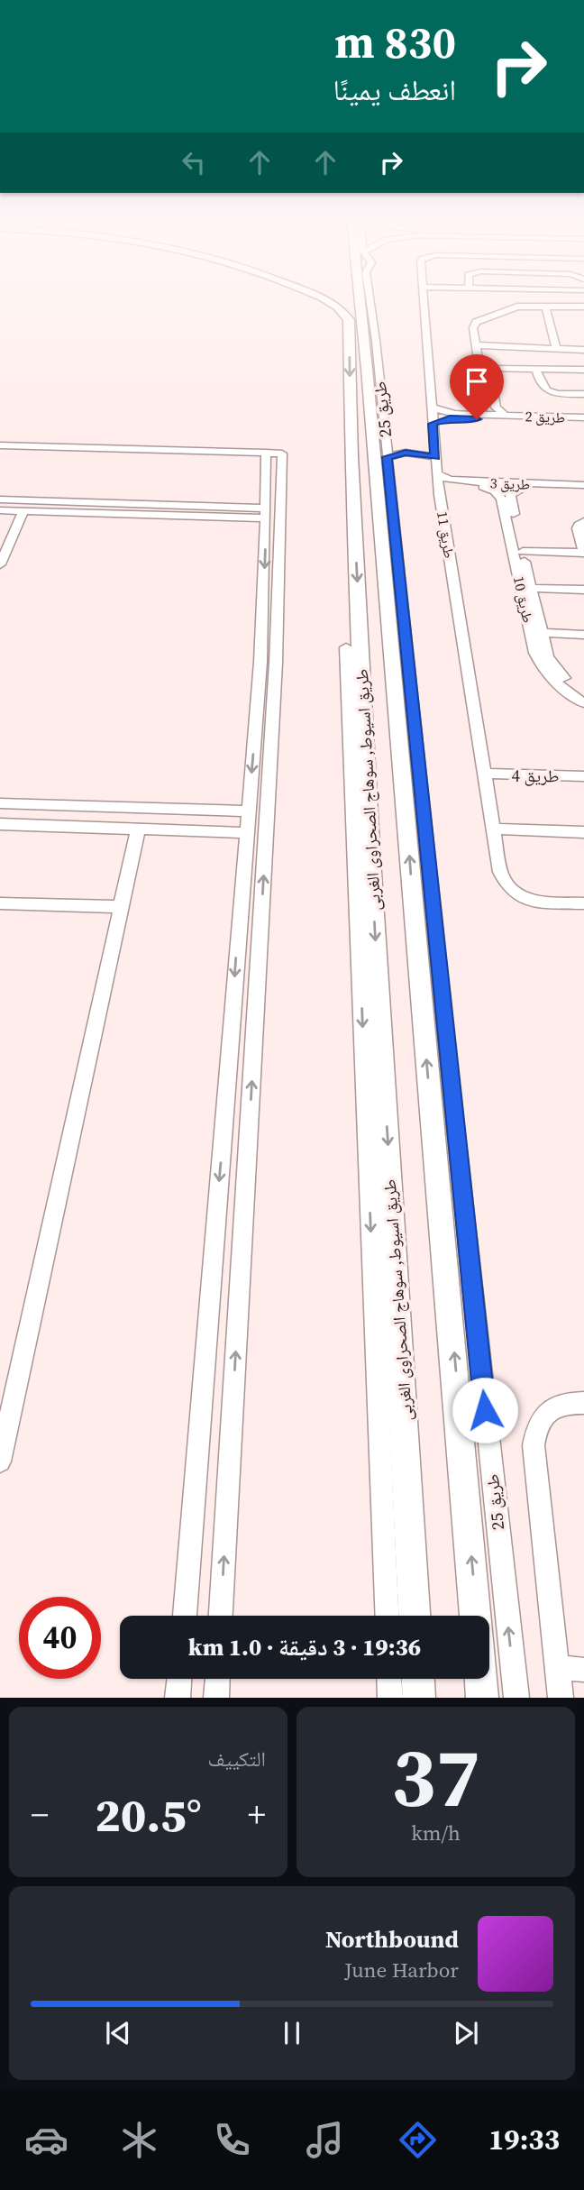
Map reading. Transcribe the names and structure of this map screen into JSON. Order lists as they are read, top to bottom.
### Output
{
  "streets": {
    "main road": ["طريق اسيوط, سوهاج الصحراوى الغربى"],
    "street": [
      "طريق 25",
      "طريق 2",
      "طريق 3",
      "طريق 11",
      "طريق 10",
      "طريق 4"
    ]
  },
  "crossings": [
    ["طريق 2", "طريق 11"],
    ["طريق 3", "طريق 11"],
    ["طريق 3", "طريق 10"],
    ["طريق 11", "طريق 4"]
  ],
  "page": {
    "turn": ["830 m", "انعطف يمينًا"],
    "limit": "40",
    "trip": "19:36 · 3 دقيقة · 1.0 km",
    "tile": [
      ["37", "km/h"],
      "التكييف"
    ],
    "heat": ["−", "20.5°", "+"],
    "song": ["Northbound", "June Harbor"],
    "tabs": "19:33"
  }
}
